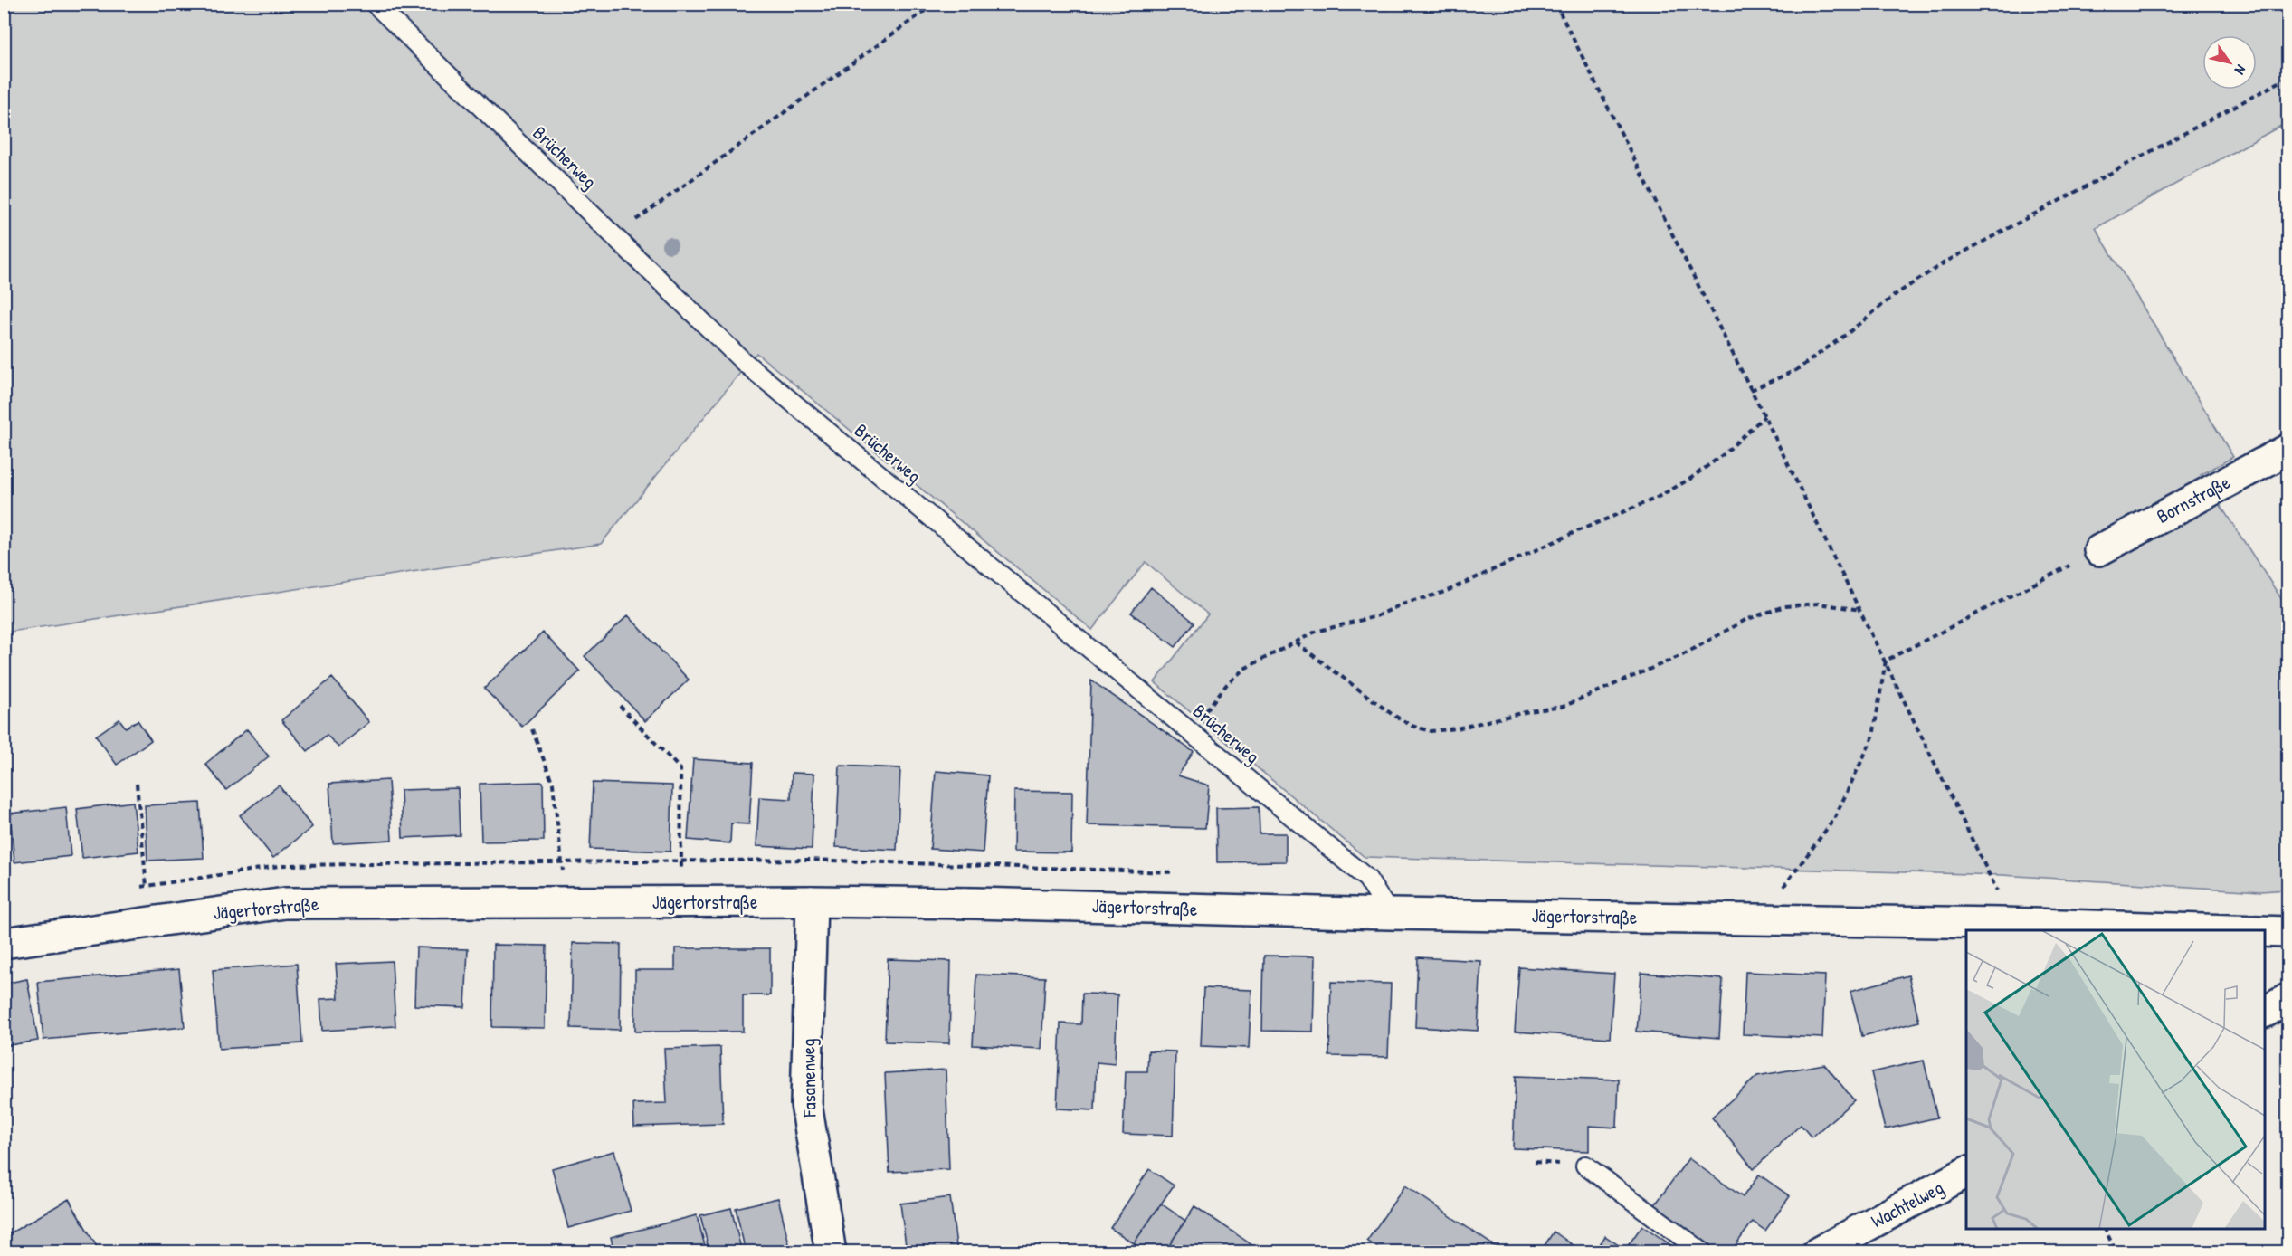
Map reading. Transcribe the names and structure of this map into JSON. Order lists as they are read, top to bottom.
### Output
{
  "streets": {
    "street": [
      "Bornstraße",
      "Jägertorstraße",
      "Fasanenweg",
      "Wachtelweg"
    ],
    "lane": ["Brücherweg"]
  },
  "crossings": [
    ["Brücherweg", "Jägertorstraße"],
    ["Jägertorstraße", "Fasanenweg"]
  ],
  "north": "bottom right"
}
